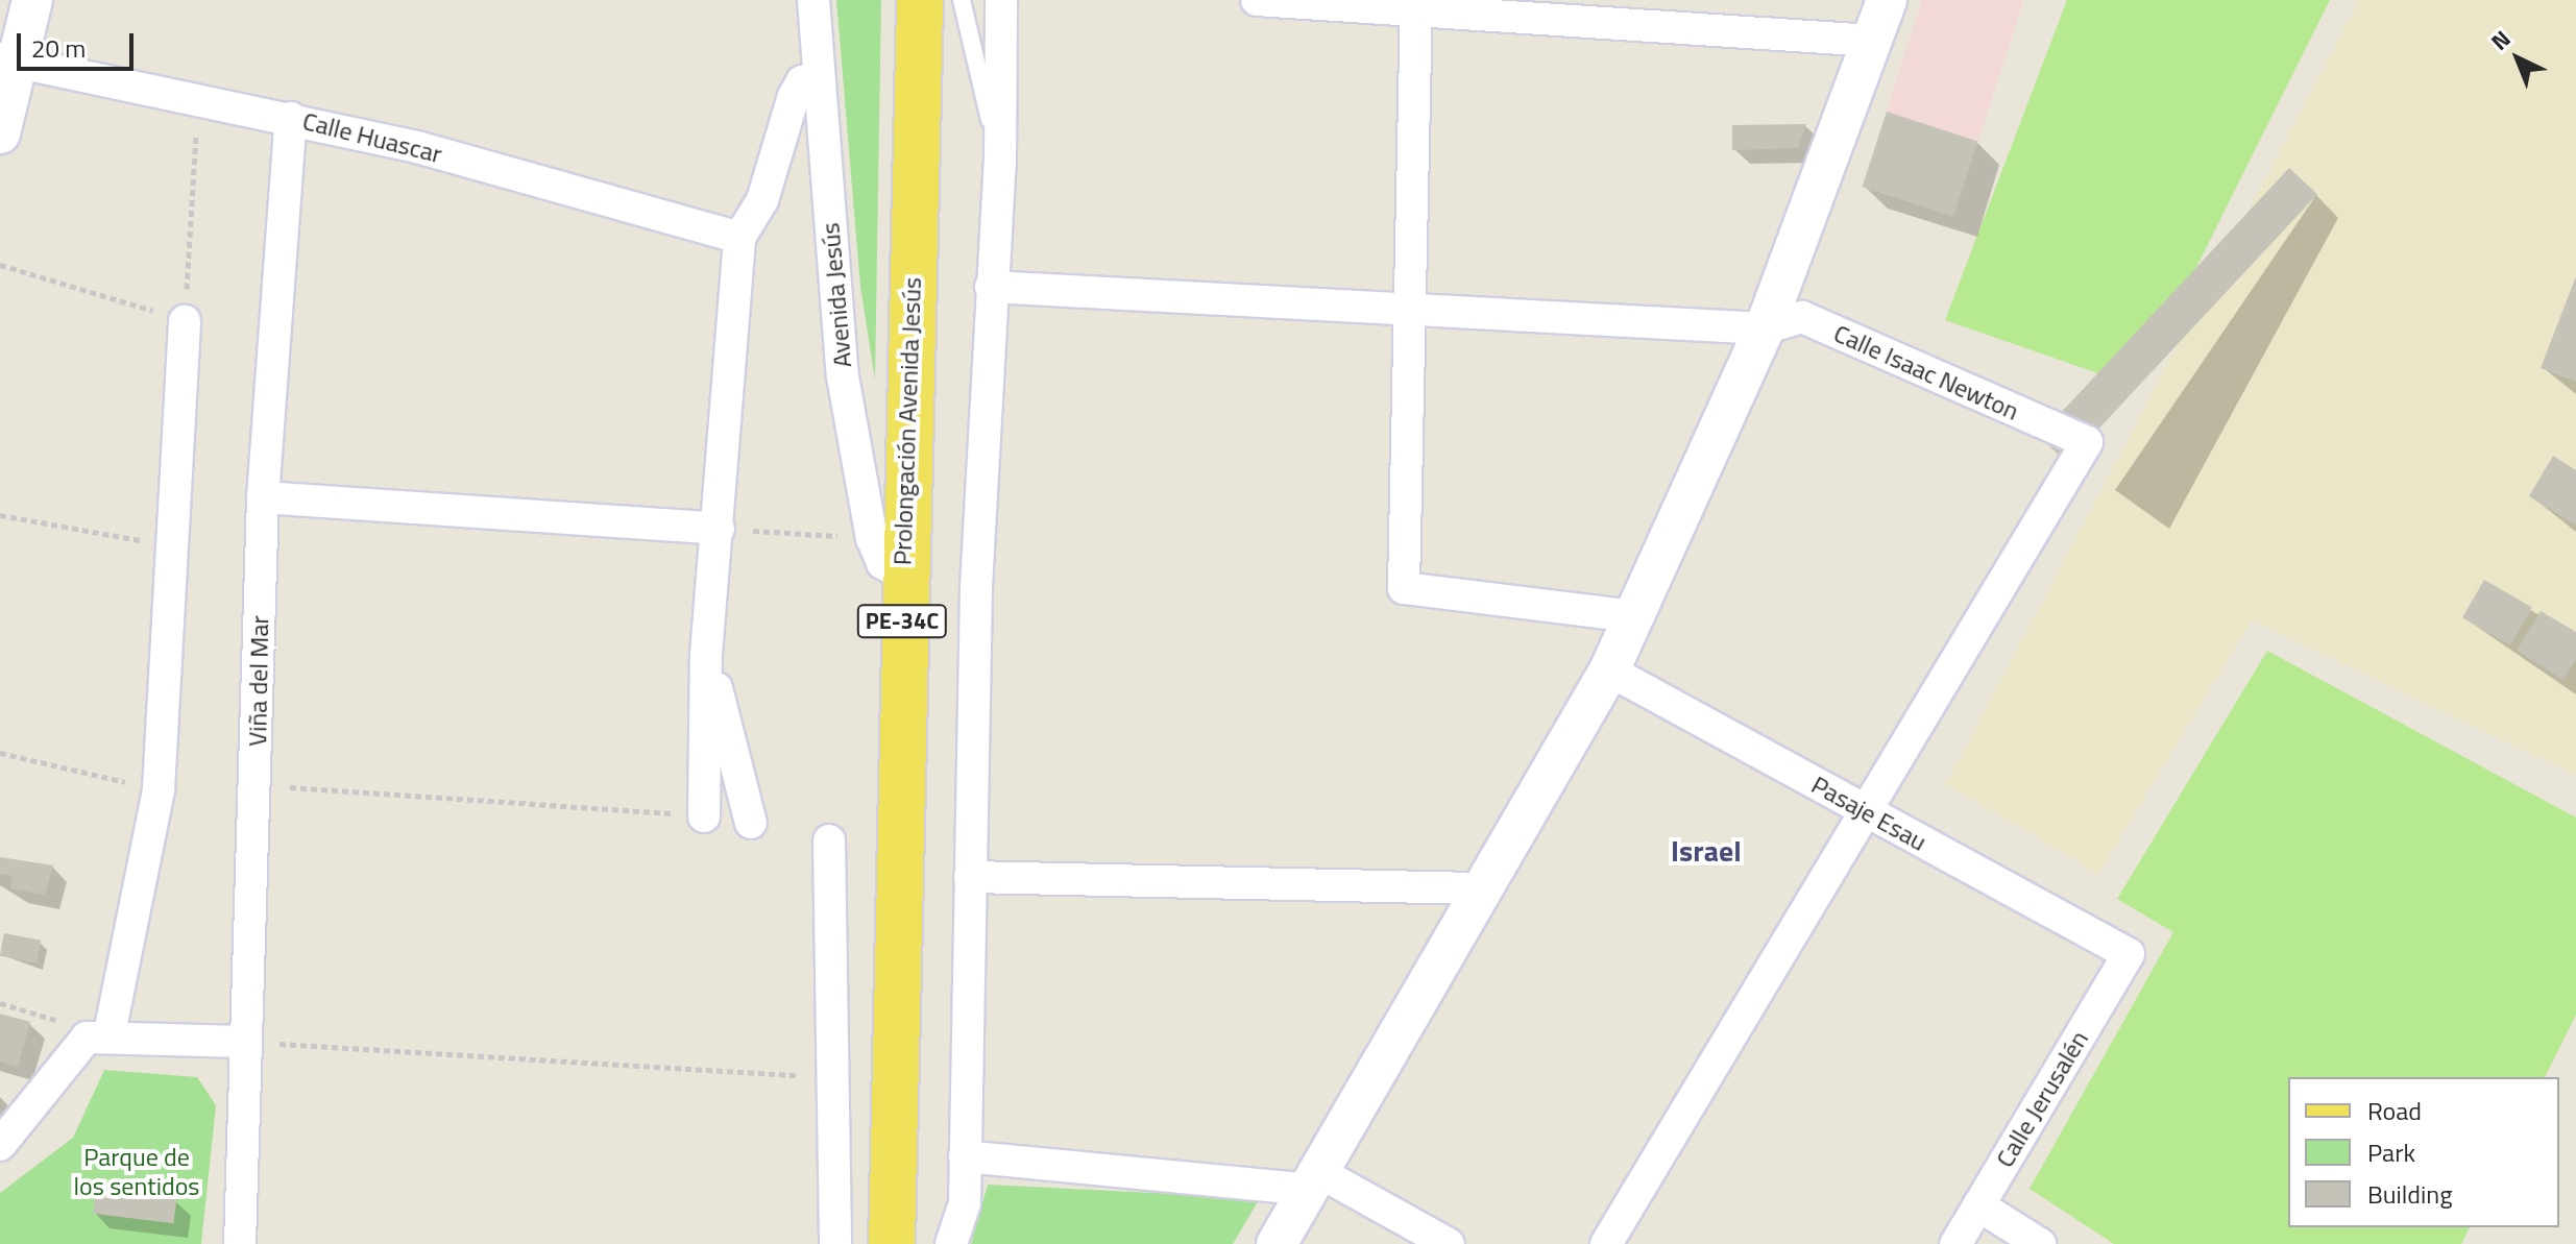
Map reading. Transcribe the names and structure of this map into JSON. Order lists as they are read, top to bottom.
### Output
{
  "streets": {
    "main road": ["Prolongación Avenida Jesús", "PE-34C"],
    "street": [
      "Calle Huascar",
      "Avenida Jesús",
      "Calle Isaac Newton",
      "Viña del Mar",
      "Pasaje Esau",
      "Calle Jerusalén"
    ]
  },
  "crossings": [
    ["Calle Huascar", "Viña del Mar"],
    ["Avenida Jesús", "Prolongación Avenida Jesús"],
    ["Calle Isaac Newton", "Pasaje Esau"],
    ["Pasaje Esau", "Calle Jerusalén"]
  ],
  "districts": ["Israel"],
  "parks": ["Parque de los sentidos"],
  "legend": ["Road", "Park", "Building"],
  "scale_bar": "20 m",
  "north": "top left"
}
